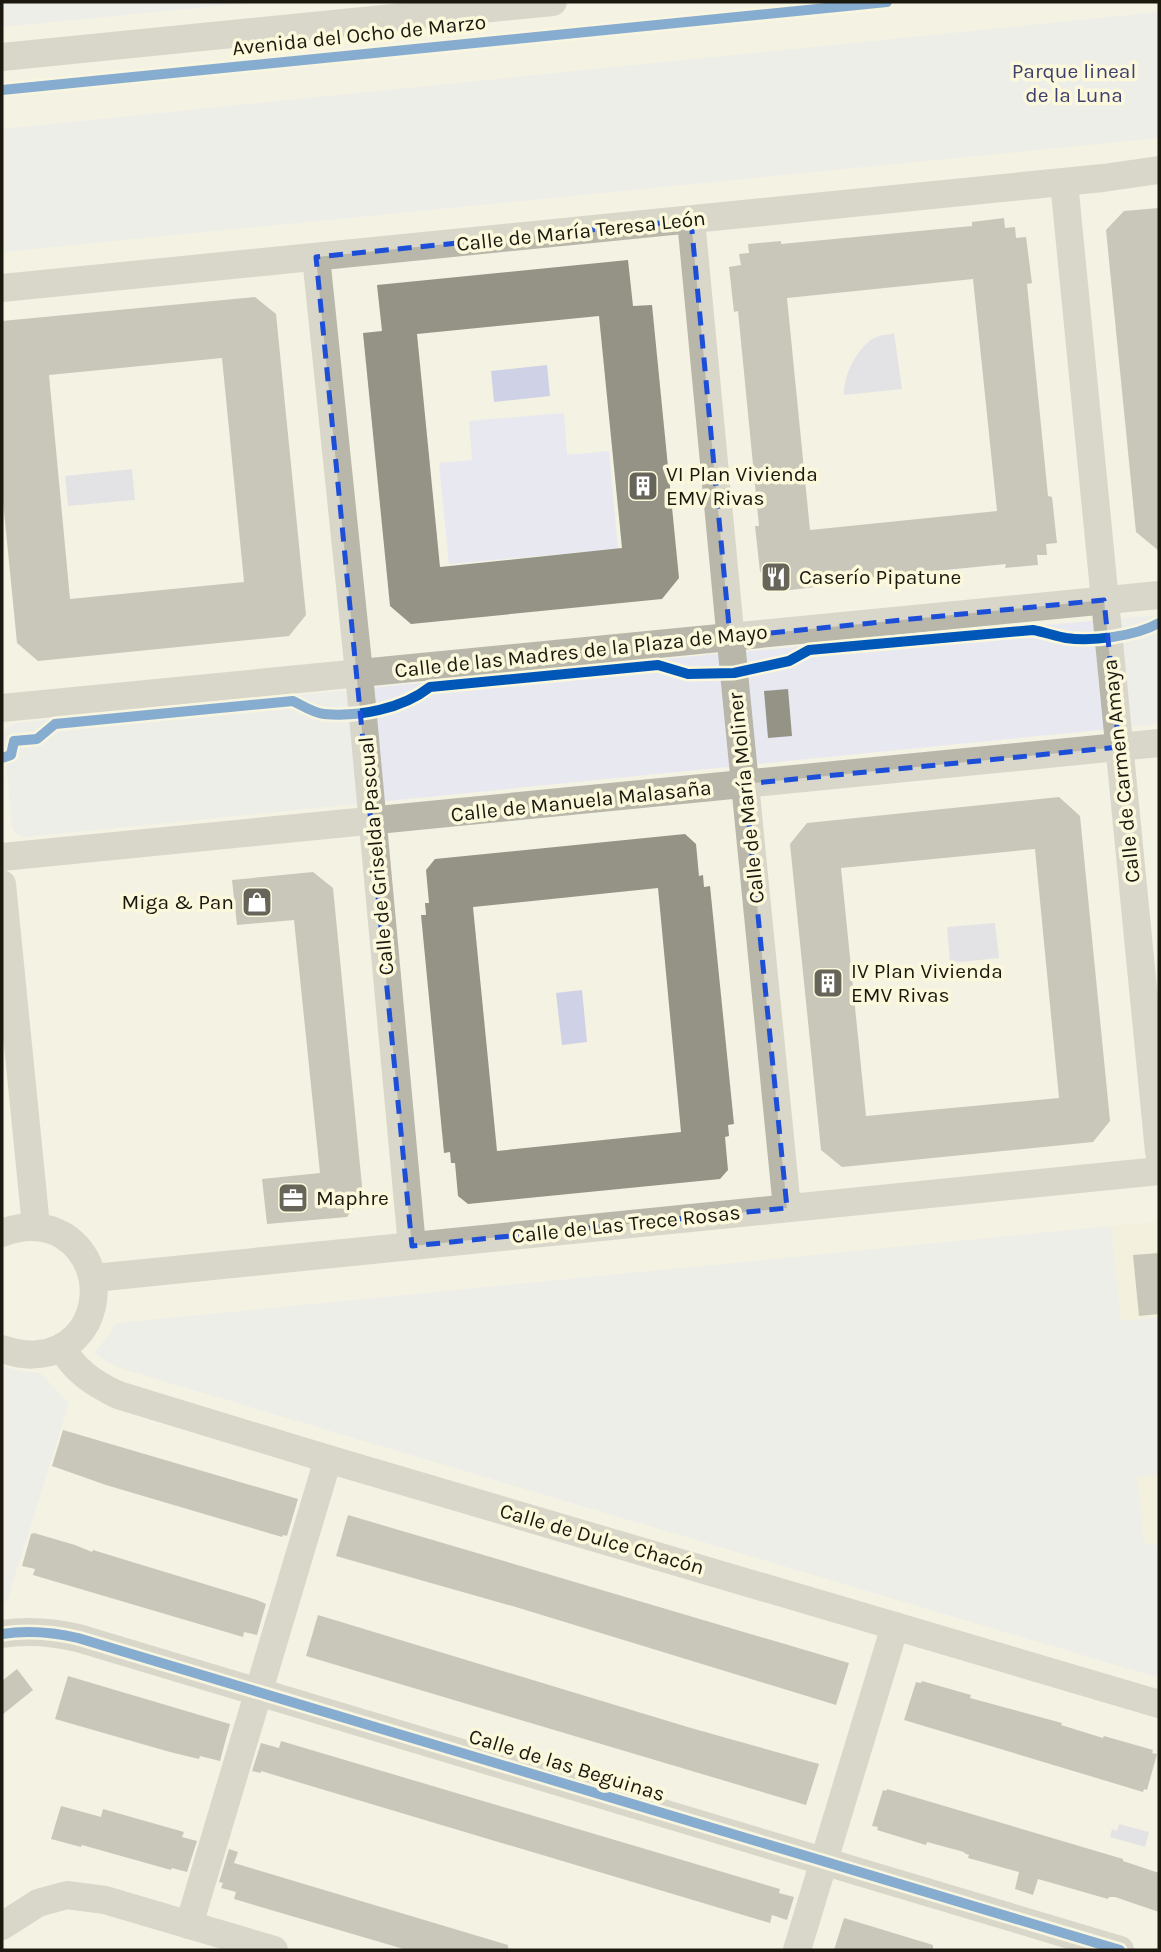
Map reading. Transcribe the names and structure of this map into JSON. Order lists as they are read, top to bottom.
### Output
{
  "streets": {
    "street": [
      "Avenida del Ocho de Marzo",
      "Calle de María Teresa León",
      "Calle de las Madres de la Plaza de Mayo",
      "Calle de Carmen Amaya",
      "Calle de María Moliner",
      "Calle de Manuela Malasaña",
      "Calle de Griselda Pascual",
      "Calle de Las Trece Rosas",
      "Calle de Dulce Chacón",
      "Calle de las Beguinas"
    ]
  },
  "crossings": [
    ["Calle de María Teresa León", "Calle de Carmen Amaya"],
    ["Calle de María Teresa León", "Calle de María Moliner"],
    ["Calle de María Teresa León", "Calle de Griselda Pascual"],
    ["Calle de las Madres de la Plaza de Mayo", "Calle de Carmen Amaya"],
    ["Calle de las Madres de la Plaza de Mayo", "Calle de María Moliner"],
    ["Calle de las Madres de la Plaza de Mayo", "Calle de Griselda Pascual"],
    ["Calle de Carmen Amaya", "Calle de Manuela Malasaña"],
    ["Calle de María Moliner", "Calle de Manuela Malasaña"],
    ["Calle de María Moliner", "Calle de Las Trece Rosas"],
    ["Calle de Manuela Malasaña", "Calle de Griselda Pascual"],
    ["Calle de Griselda Pascual", "Calle de Las Trece Rosas"]
  ],
  "parks": ["Parque lineal de la Luna"],
  "places": {
    "building": ["VI Plan Vivienda EMV Rivas", "IV Plan Vivienda EMV Rivas"],
    "restaurant": ["Caserío Pipatune"],
    "shop": ["Miga & Pan"],
    "office": ["Maphre"]
  }
}
